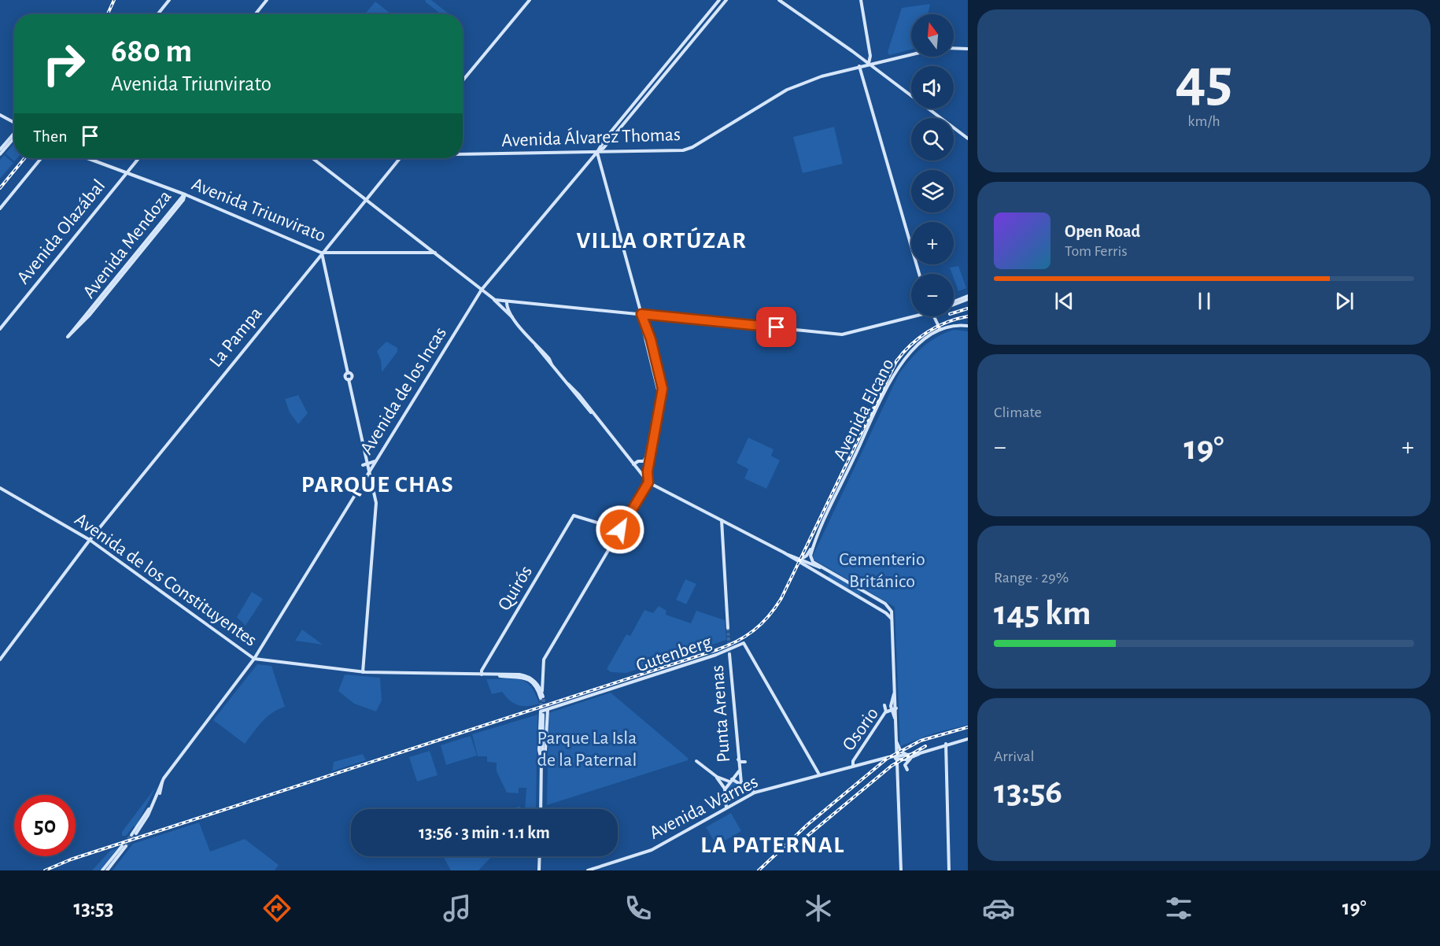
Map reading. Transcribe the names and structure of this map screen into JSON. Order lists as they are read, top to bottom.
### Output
{
  "streets": {
    "main road": [
      "Avenida Álvarez Thomas",
      "Avenida Triunvirato",
      "Avenida Olazábal",
      "Avenida Mendoza",
      "La Pampa",
      "Avenida de los Incas",
      "Avenida Elcano",
      "Avenida de los Constituyentes",
      "Quirós",
      "Gutenberg",
      "Punta Arenas",
      "Osorio",
      "Avenida Warnes"
    ]
  },
  "crossings": [
    ["Avenida Álvarez Thomas", "Avenida de los Incas"],
    ["Avenida Triunvirato", "Avenida Olazábal"],
    ["Avenida Triunvirato", "Avenida Mendoza"],
    ["Avenida Triunvirato", "La Pampa"],
    ["La Pampa", "Avenida de los Constituyentes"],
    ["Avenida de los Incas", "Avenida de los Constituyentes"],
    ["Avenida de los Constituyentes", "Quirós"],
    ["Gutenberg", "Avenida Warnes"],
    ["Punta Arenas", "Avenida Warnes"],
    ["Osorio", "Avenida Warnes"]
  ],
  "districts": ["VILLA ORTÚZAR", "PARQUE CHAS", "LA PATERNAL"],
  "parks": ["Cementerio Británico", "Parque La Isla de la Paternal"],
  "north": "top",
  "page": {
    "tile": [
      ["45", "km/h"],
      "Climate",
      ["Range · 29%", "145 km"],
      ["Arrival", "13:56"]
    ],
    "map_buttons": ["+", "−"],
    "turn": ["680 m", "Avenida Triunvirato"],
    "then": "Then",
    "song": ["Open Road", "Tom Ferris"],
    "heat": ["−", "19°", "+"],
    "limit": "50",
    "trip": "13:56 · 3 min · 1.1 km",
    "tabs": ["13:53", "19°"]
  }
}
